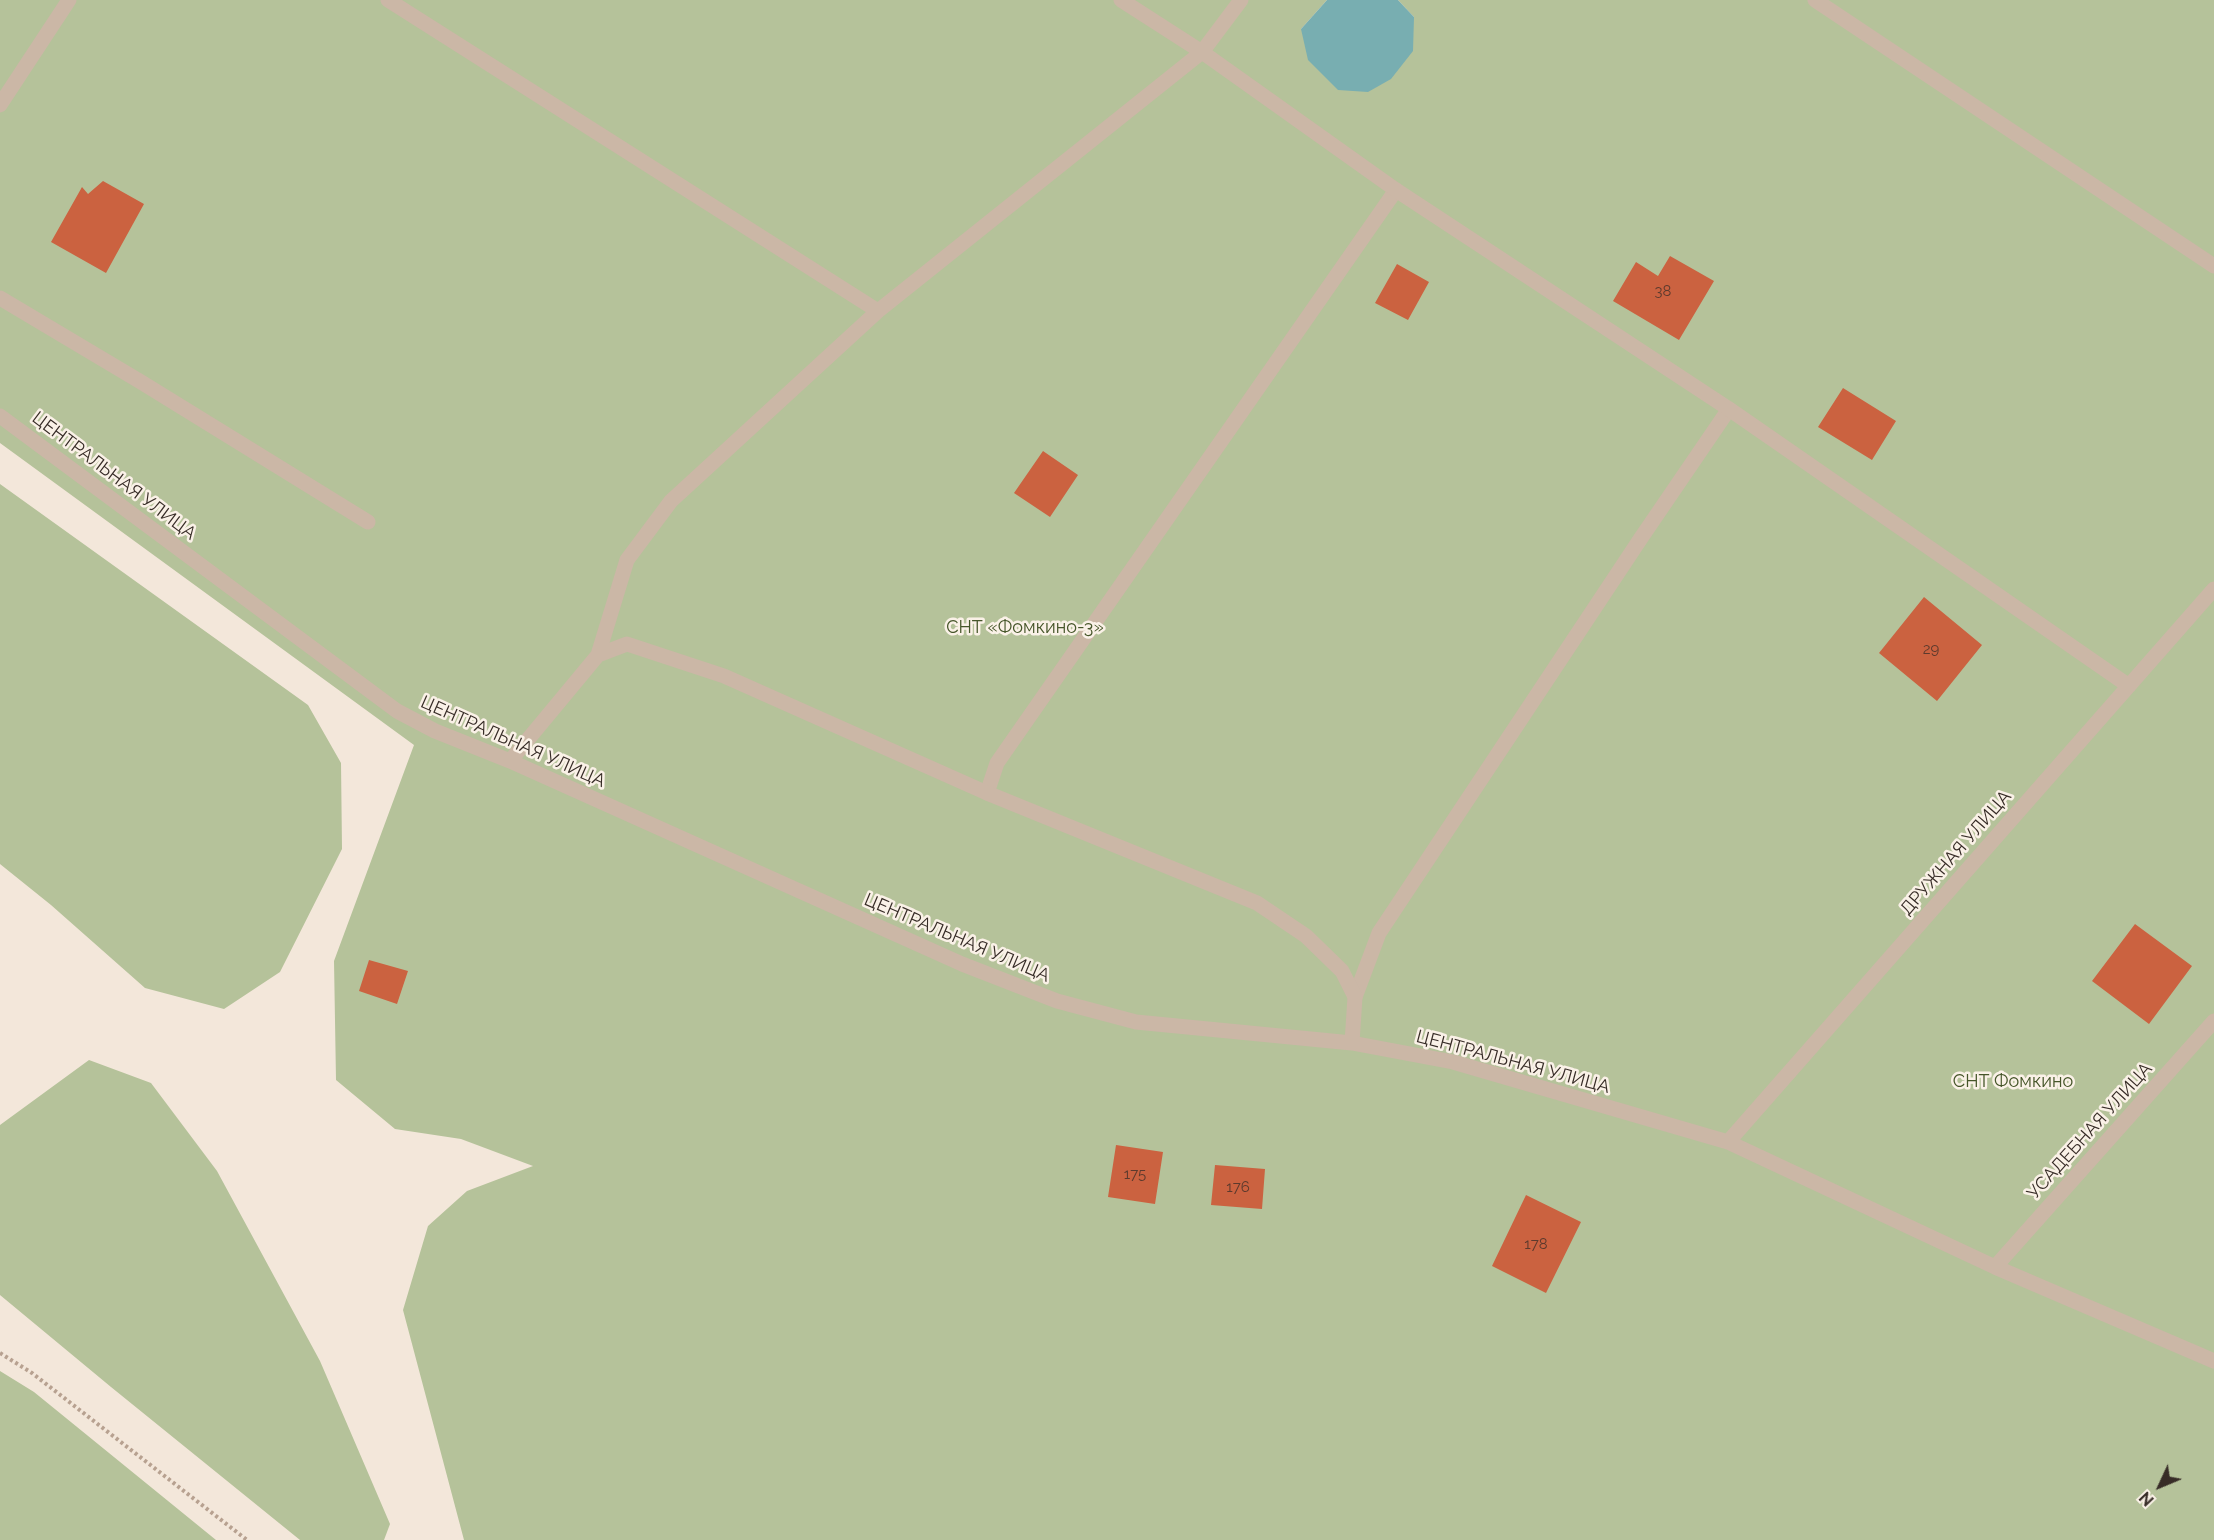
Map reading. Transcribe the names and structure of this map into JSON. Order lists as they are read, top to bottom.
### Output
{
  "streets": {
    "street": ["ЦЕНТРАЛЬНАЯ УЛИЦА", "ДРУЖНАЯ УЛИЦА", "УСАДЕБНАЯ УЛИЦА"]
  },
  "crossings": [
    ["ЦЕНТРАЛЬНАЯ УЛИЦА", "ДРУЖНАЯ УЛИЦА"],
    ["ЦЕНТРАЛЬНАЯ УЛИЦА", "УСАДЕБНАЯ УЛИЦА"]
  ],
  "parks": ["СНТ «Фомкино-3»", "СНТ Фомкино"],
  "house_numbers": [
    "38",
    "29",
    "175",
    "176",
    "178"
  ],
  "north": "bottom left"
}
